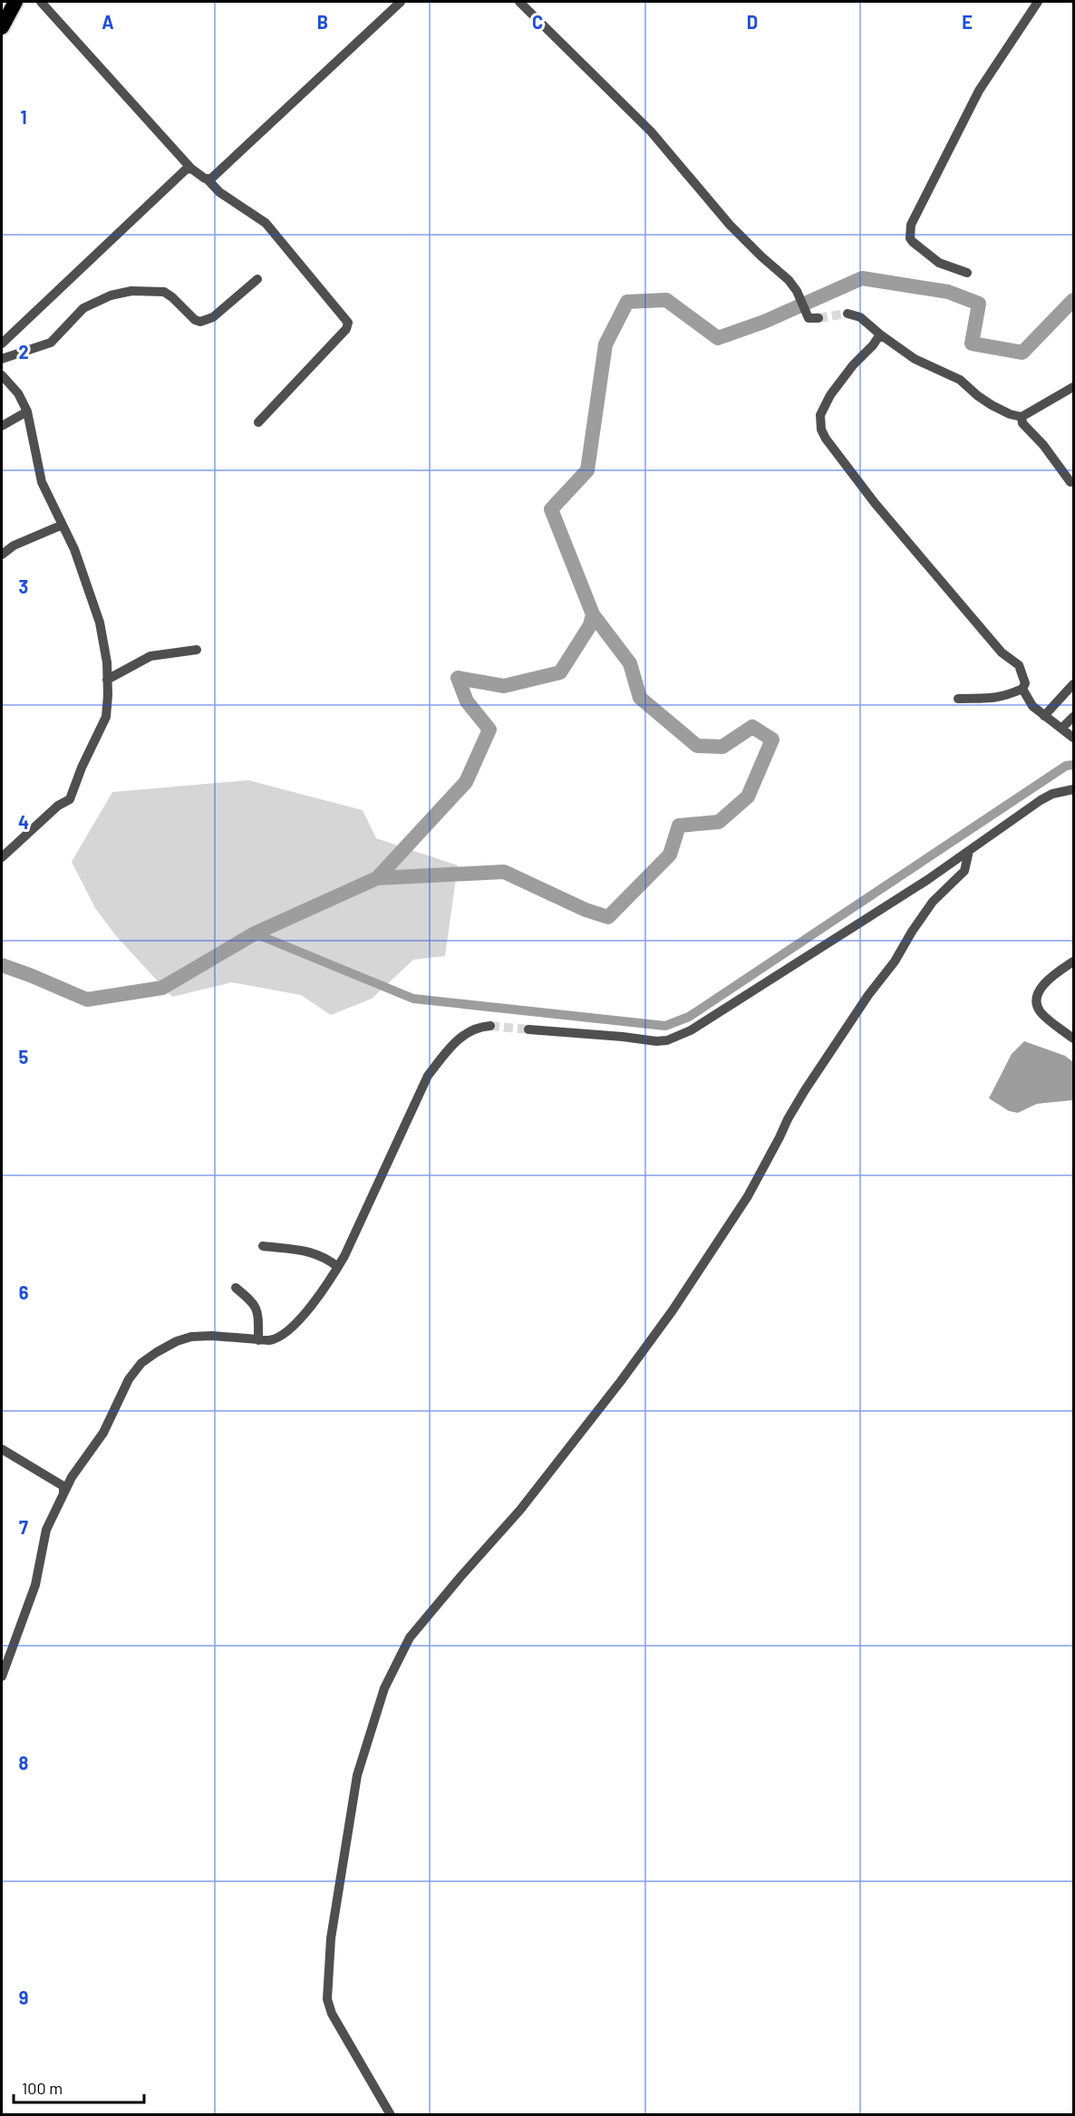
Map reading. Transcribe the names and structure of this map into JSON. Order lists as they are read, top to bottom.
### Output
{
  "scale_bar": "100 m",
  "grid": {
    "columns": [
      "A",
      "B",
      "C",
      "D",
      "E"
    ],
    "rows": [
      "1",
      "2",
      "3",
      "4",
      "5",
      "6",
      "7",
      "8",
      "9"
    ]
  }
}
